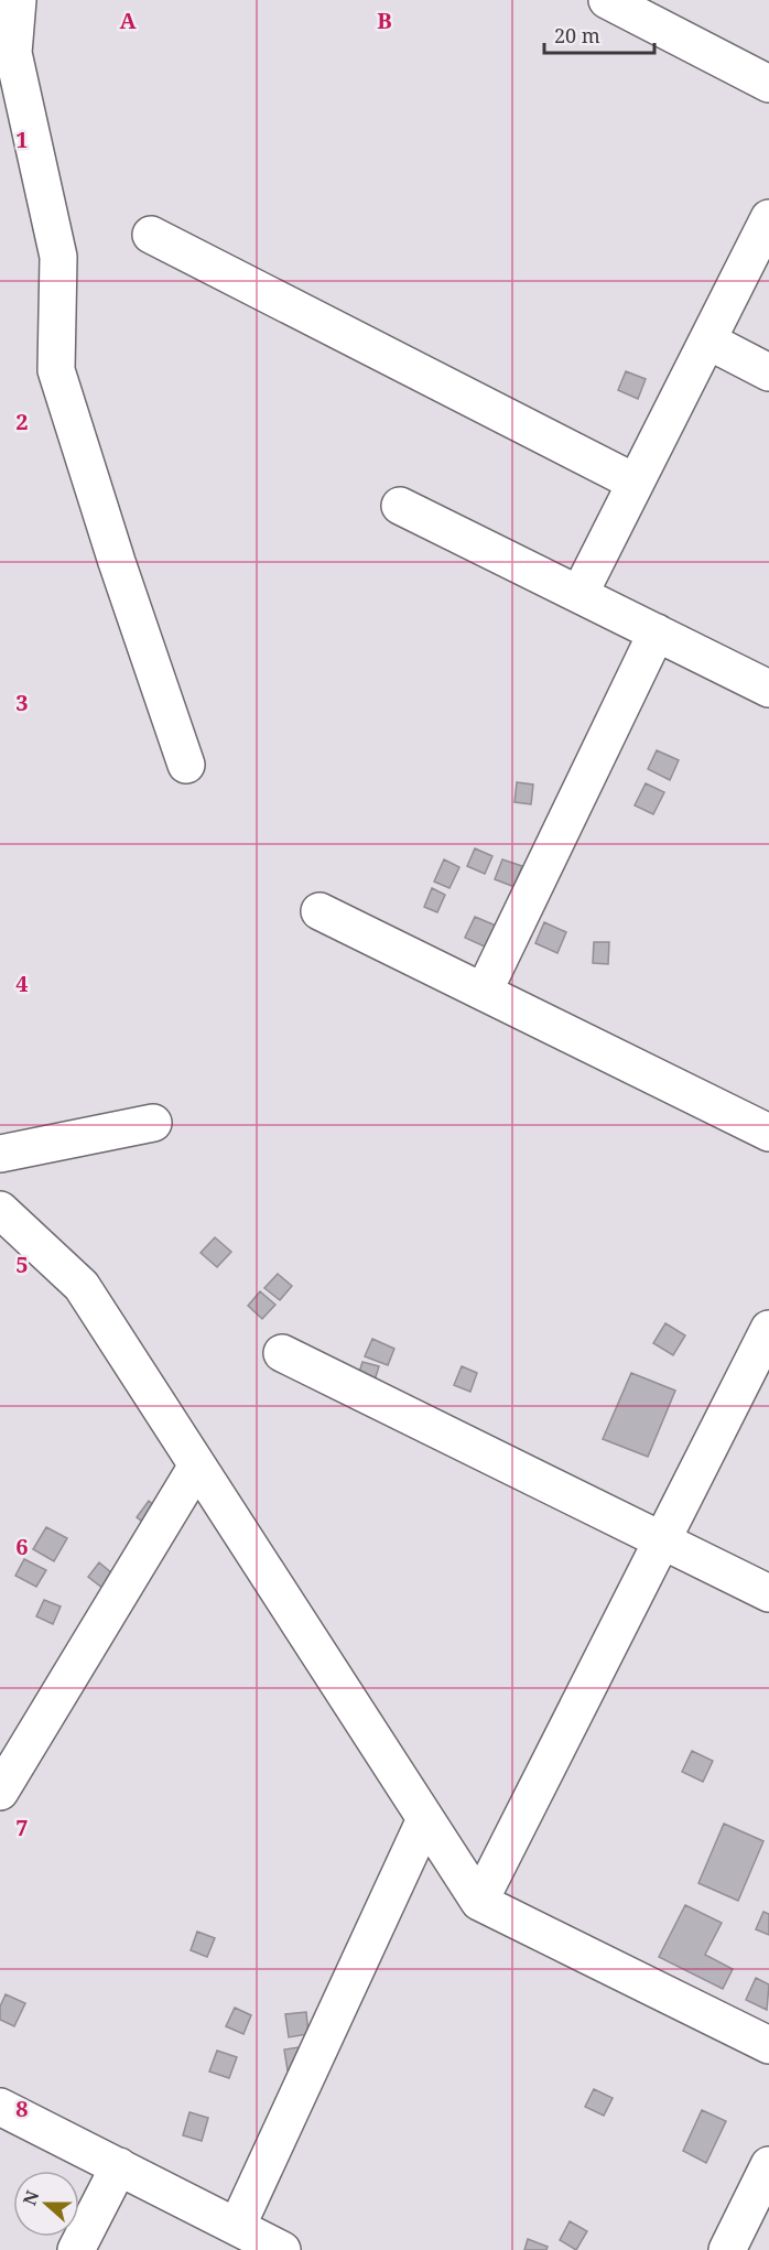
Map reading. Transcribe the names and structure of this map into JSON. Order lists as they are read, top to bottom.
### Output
{
  "scale_bar": "20 m",
  "north": "left",
  "grid": {
    "columns": ["A", "B"],
    "rows": [
      "1",
      "2",
      "3",
      "4",
      "5",
      "6",
      "7",
      "8"
    ]
  }
}
